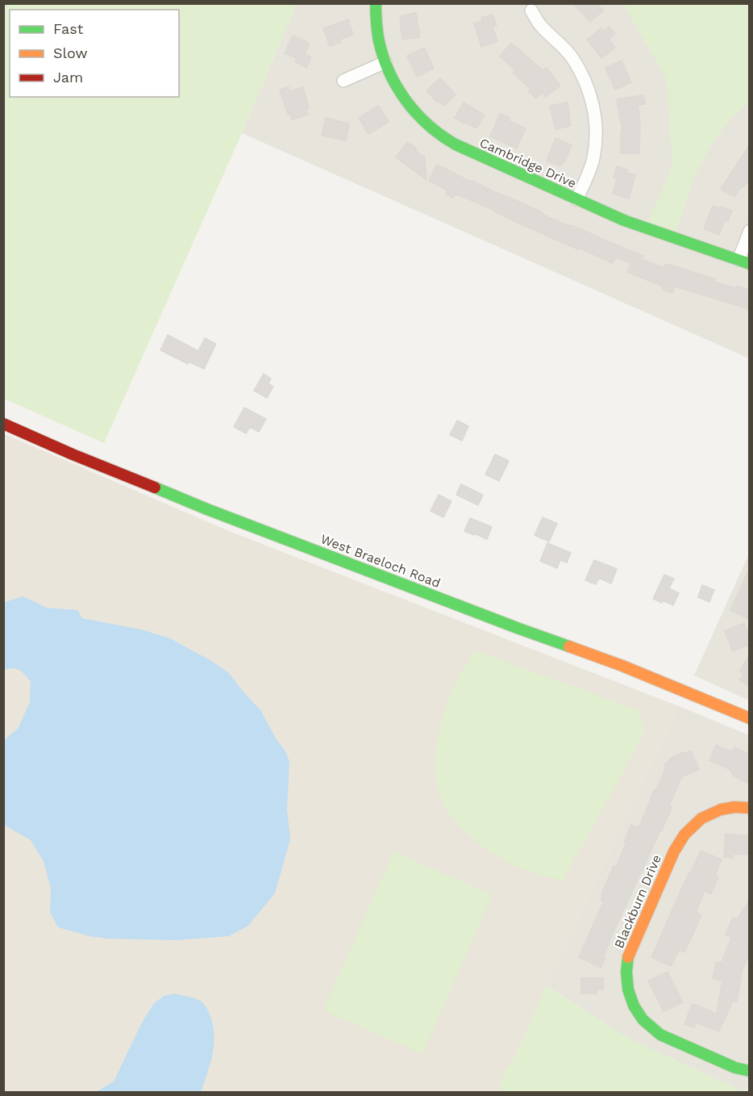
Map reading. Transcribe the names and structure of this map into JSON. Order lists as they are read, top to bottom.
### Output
{
  "streets": {
    "street": ["Cambridge Drive", "West Braeloch Road", "Blackburn Drive"]
  },
  "legend": ["Fast", "Slow", "Jam"]
}
